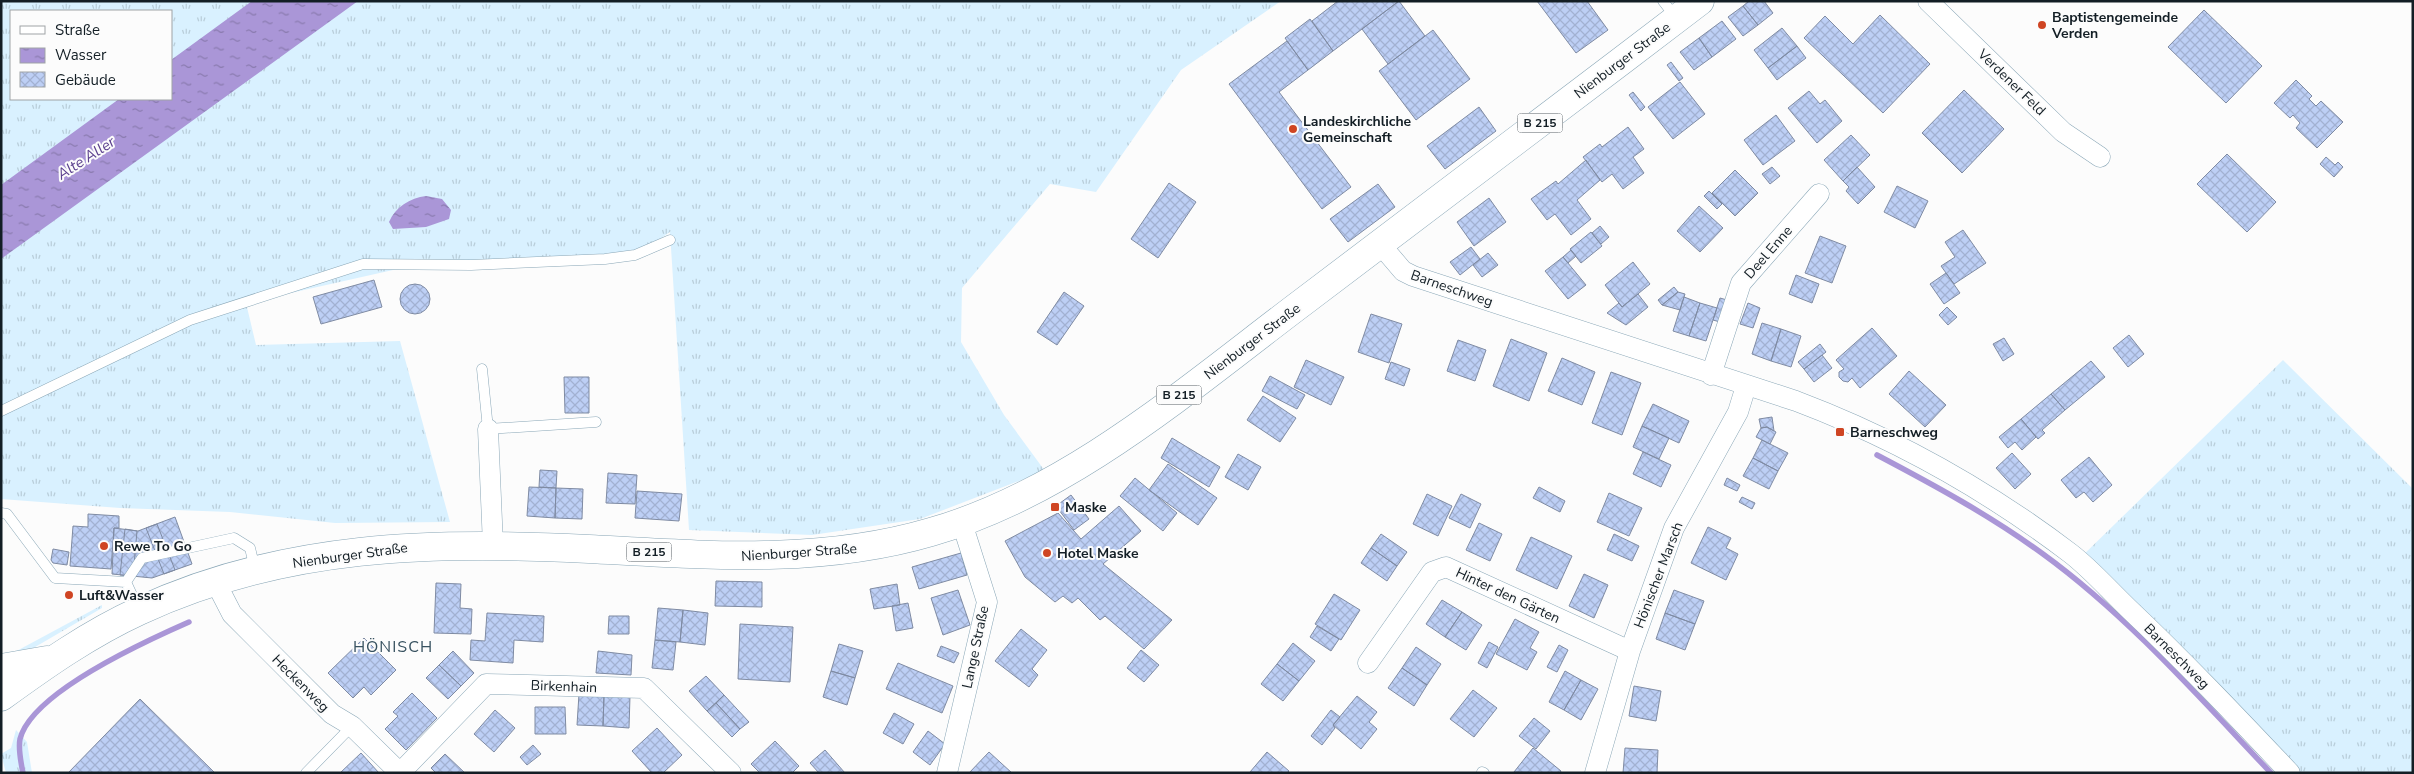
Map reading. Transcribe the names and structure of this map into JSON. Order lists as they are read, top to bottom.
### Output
{
  "streets": {
    "main road": ["Nienburger Straße", "B 215"],
    "street": [
      "Verdener Feld",
      "Deel Enne",
      "Barneschweg",
      "Hönischer Marsch",
      "Hinter den Gärten",
      "Lange Straße",
      "Heckenweg",
      "Birkenhain"
    ]
  },
  "crossings": [
    ["Nienburger Straße", "Barneschweg"],
    ["Nienburger Straße", "Lange Straße"],
    ["Nienburger Straße", "Heckenweg"],
    ["Deel Enne", "Barneschweg"],
    ["Barneschweg", "Hönischer Marsch"],
    ["Hönischer Marsch", "Hinter den Gärten"],
    ["Heckenweg", "Birkenhain"]
  ],
  "districts": ["HÖNISCH"],
  "water": ["Alte Aller"],
  "places": {
    "other": [
      "Baptistengemeinde Verden",
      "Landeskirchliche Gemeinschaft",
      "Rewe To Go",
      "Hotel Maske",
      "Luft&Wasser"
    ],
    "transit": ["Barneschweg", "Maske"]
  },
  "legend": ["Straße", "Wasser", "Gebäude"]
}
